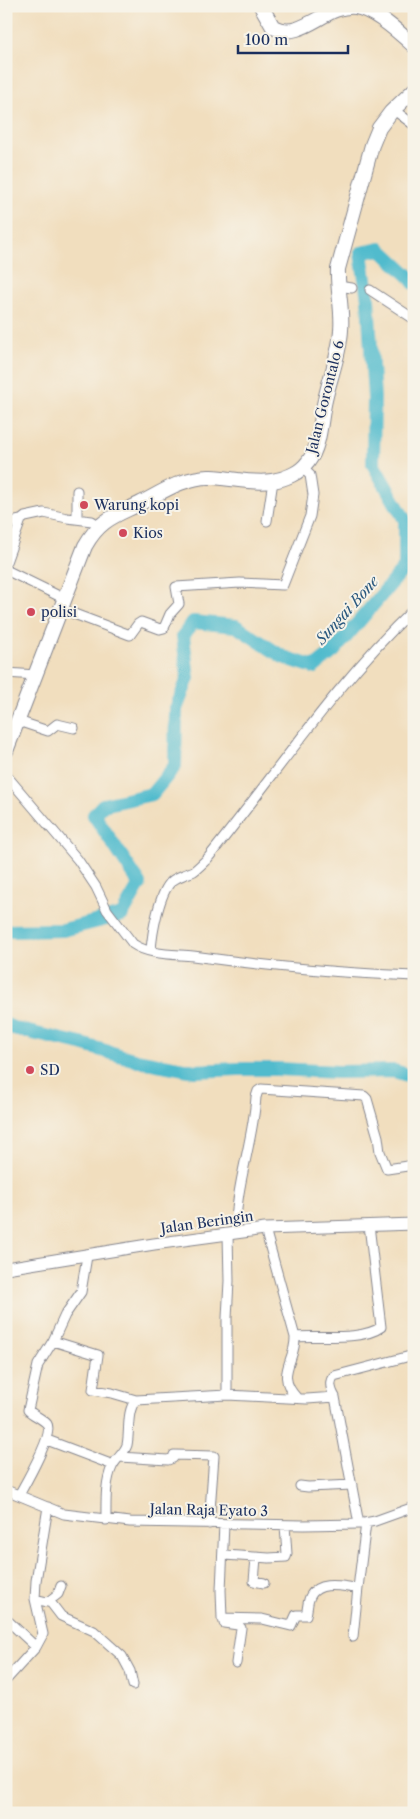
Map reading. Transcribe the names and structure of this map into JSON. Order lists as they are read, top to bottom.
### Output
{
  "streets": {
    "main road": ["Jalan Gorontalo 6"],
    "street": ["Jalan Beringin", "Jalan Raja Eyato 3"]
  },
  "water": ["Sungai Bone"],
  "places": [
    "Warung kopi",
    "Kios",
    "polisi",
    "SD"
  ],
  "scale_bar": "100 m"
}
